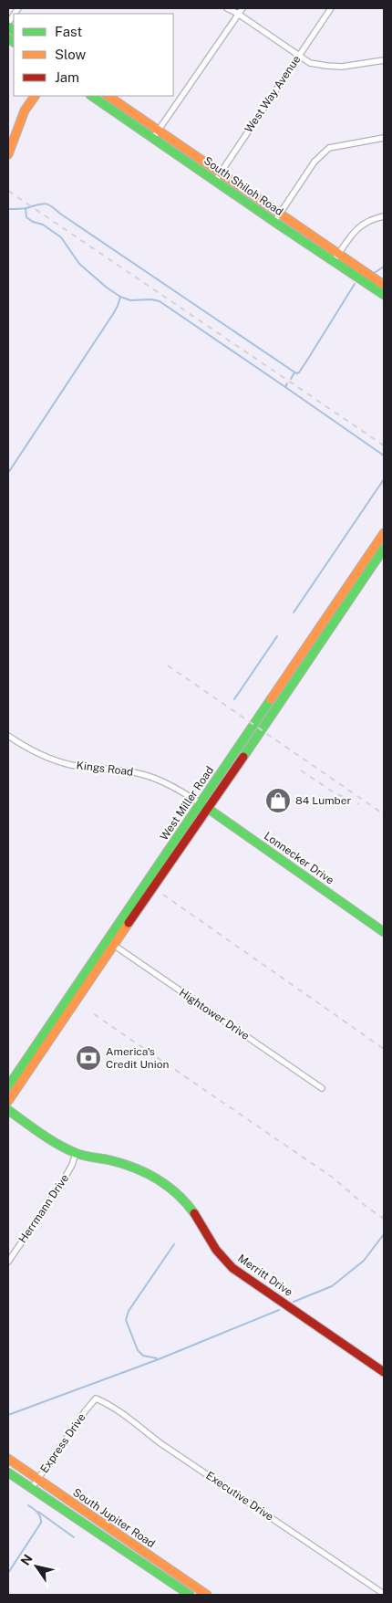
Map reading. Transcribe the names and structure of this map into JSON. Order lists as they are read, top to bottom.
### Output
{
  "streets": {
    "main road": [
      "South Shiloh Road",
      "West Miller Road",
      "Lonnecker Drive",
      "Merritt Drive",
      "South Jupiter Road"
    ],
    "street": [
      "West Way Avenue",
      "Kings Road",
      "Hightower Drive",
      "Herrmann Drive",
      "Express Drive",
      "Executive Drive"
    ]
  },
  "crossings": [
    ["West Way Avenue", "South Shiloh Road"],
    ["Kings Road", "West Miller Road"],
    ["Kings Road", "Lonnecker Drive"],
    ["West Miller Road", "Lonnecker Drive"],
    ["West Miller Road", "Hightower Drive"],
    ["Herrmann Drive", "Merritt Drive"],
    ["Express Drive", "Executive Drive"],
    ["Express Drive", "South Jupiter Road"]
  ],
  "places": {
    "shop": ["84 Lumber"],
    "bank": ["America's Credit Union"]
  },
  "legend": ["Fast", "Slow", "Jam"],
  "north": "top left"
}
